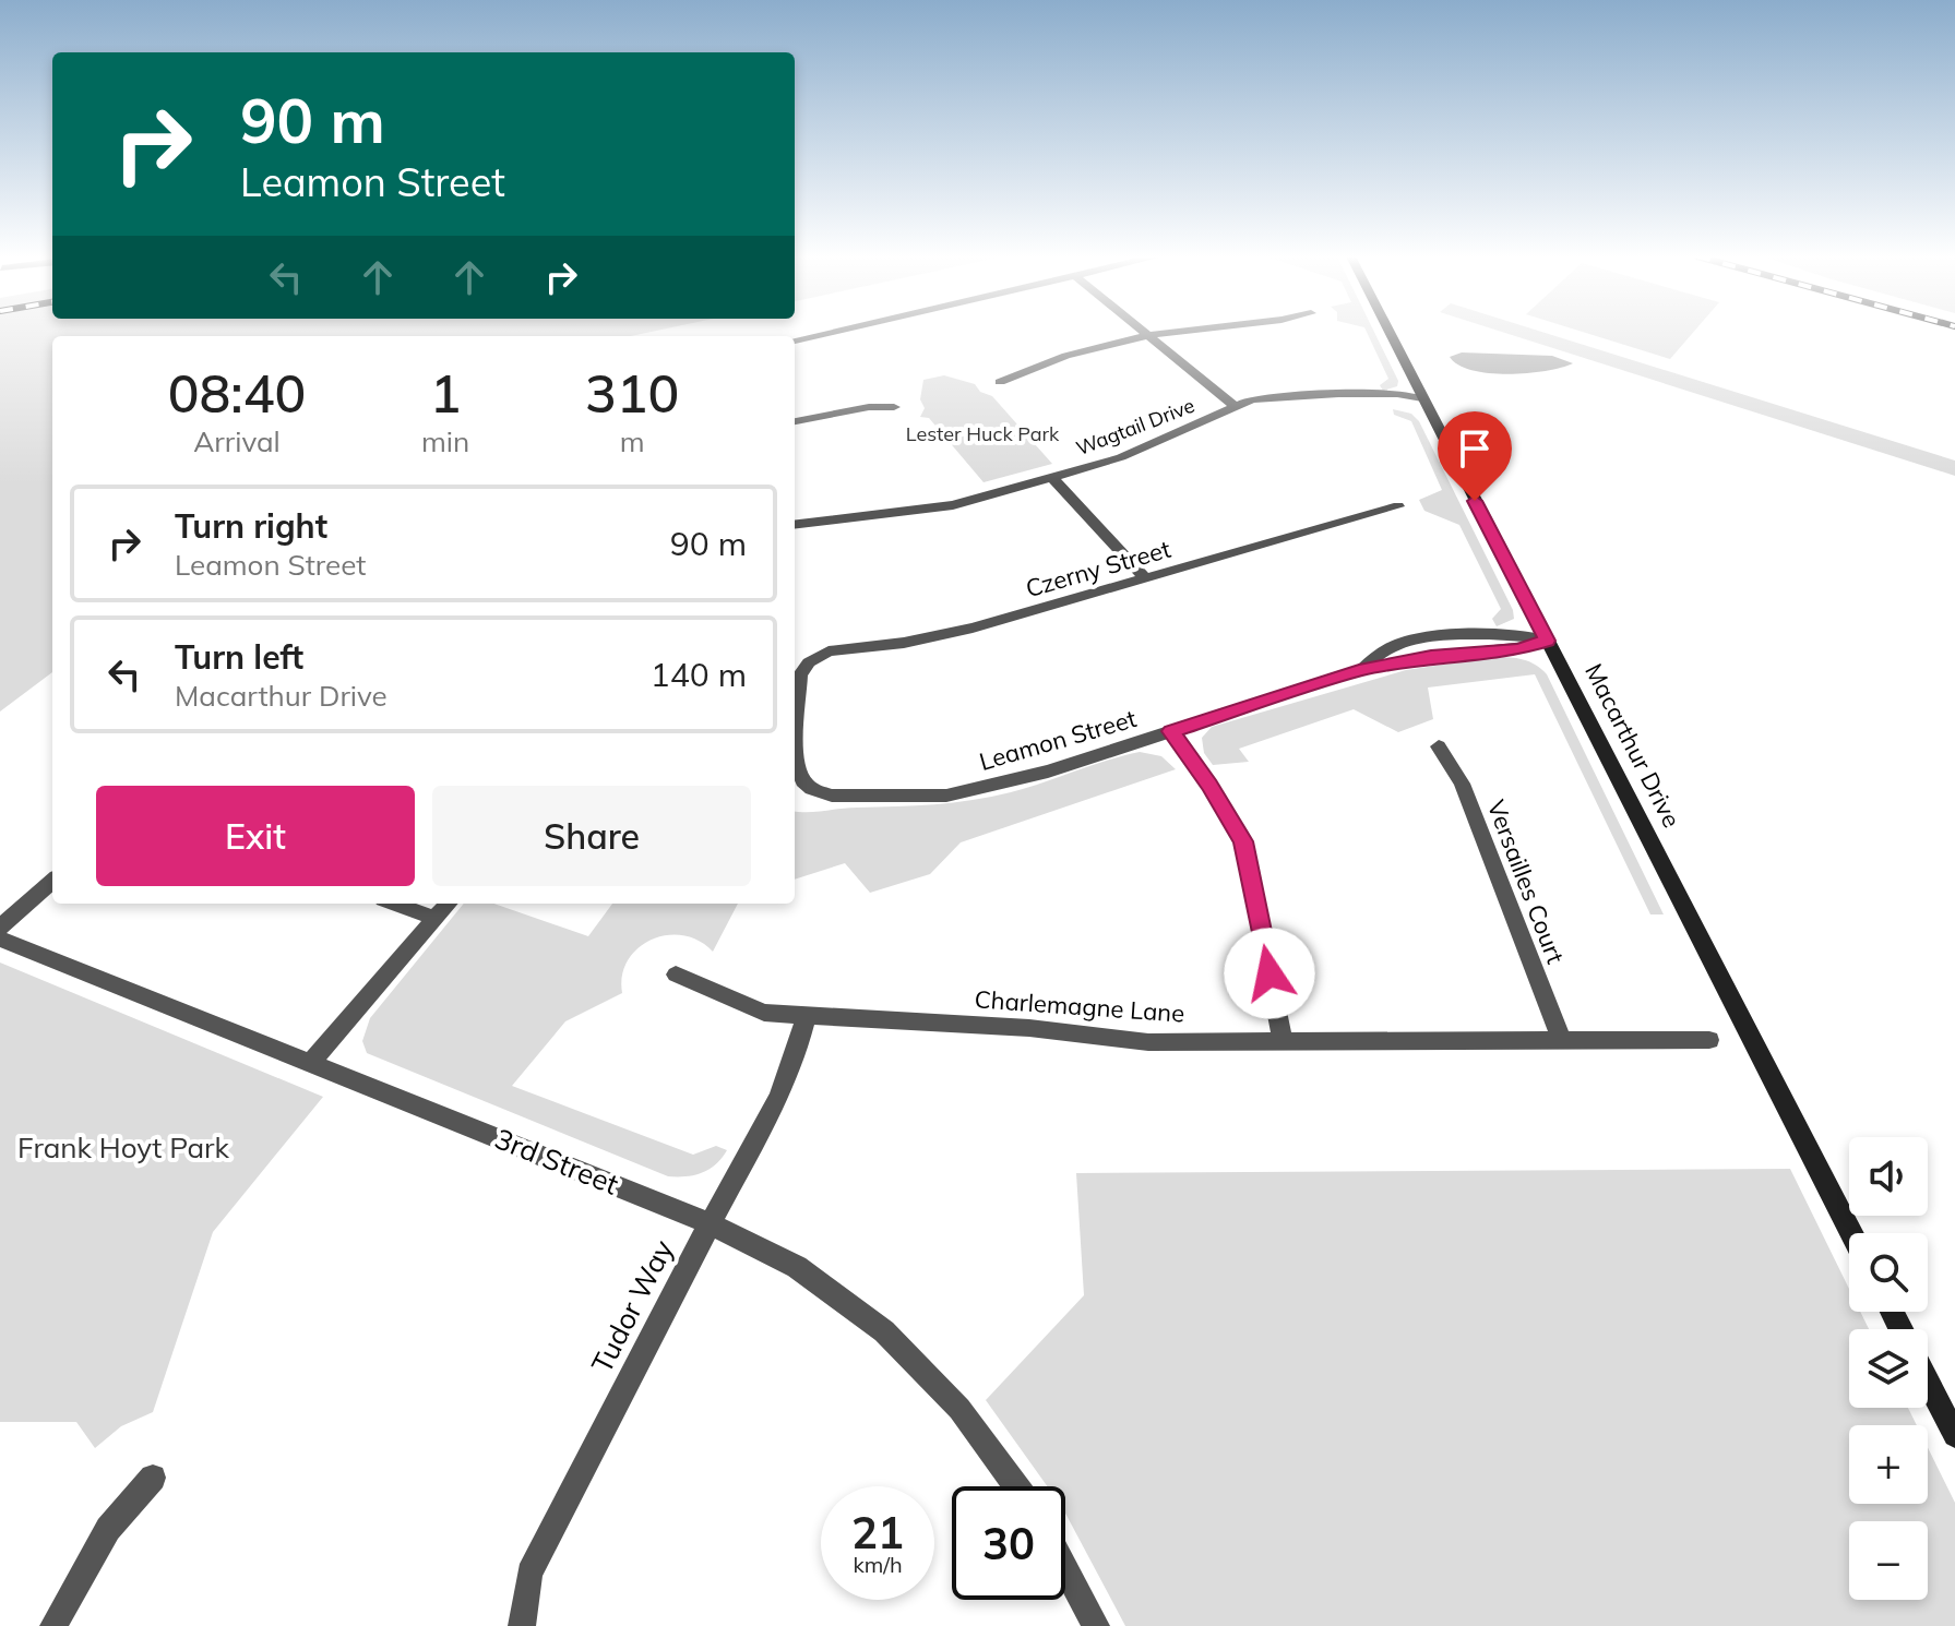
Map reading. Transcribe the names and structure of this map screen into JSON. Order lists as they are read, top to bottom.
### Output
{
  "streets": {
    "main road": ["Macarthur Drive"],
    "street": [
      "Wagtail Drive",
      "Czerny Street",
      "Leamon Street",
      "Versailles Court",
      "Charlemagne Lane",
      "3rd Street",
      "Tudor Way"
    ]
  },
  "crossings": [
    ["Wagtail Drive", "Macarthur Drive"],
    ["Czerny Street", "Leamon Street"],
    ["Leamon Street", "Macarthur Drive"],
    ["Versailles Court", "Charlemagne Lane"],
    ["Charlemagne Lane", "Tudor Way"],
    ["3rd Street", "Tudor Way"]
  ],
  "parks": ["Lester Huck Park", "Frank Hoyt Park"],
  "page": {
    "turn": ["90 m", "Leamon Street"],
    "eta": [
      "08:40",
      "Arrival",
      "1",
      "min",
      "310",
      "m"
    ],
    "list": [
      {
        "name": "Turn right",
        "note": "Leamon Street",
        "value": "90 m"
      },
      {
        "name": "Turn left",
        "note": "Macarthur Drive",
        "value": "140 m"
      }
    ],
    "buttons": ["Exit", "Share"],
    "map_buttons": ["+", "−"],
    "speed": "21 km/h",
    "limit": "30"
  }
}
